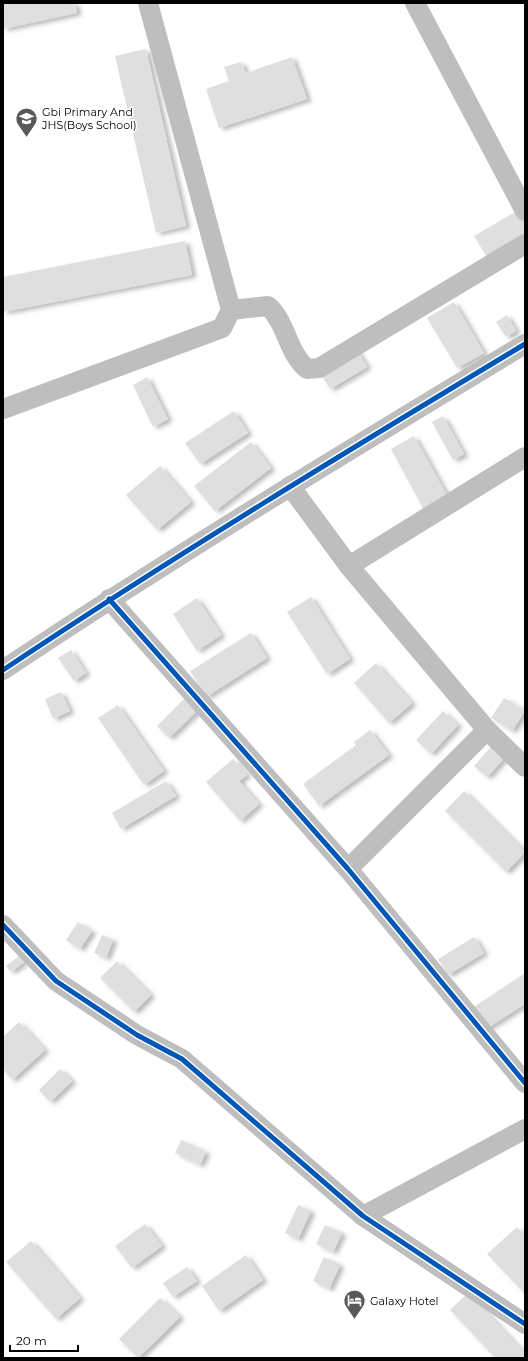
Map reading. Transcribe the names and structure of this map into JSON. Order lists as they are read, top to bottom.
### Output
{
  "places": {
    "school or university": ["Gbi Primary And JHS(Boys School)"],
    "hotel": ["Galaxy Hotel"]
  },
  "scale_bar": "20 m"
}
